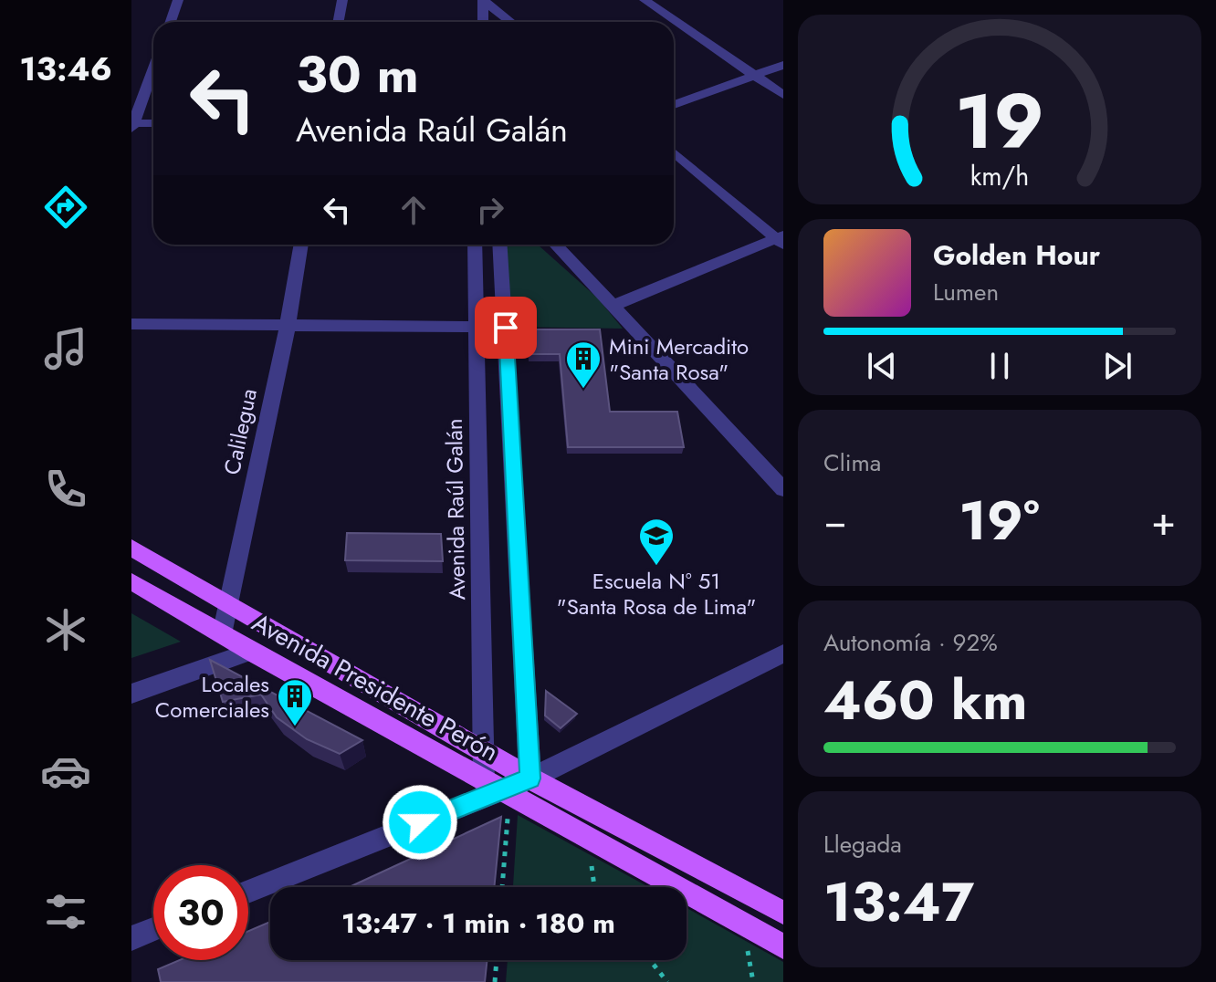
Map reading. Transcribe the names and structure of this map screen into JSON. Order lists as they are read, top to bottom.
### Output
{
  "streets": {
    "main road": ["Avenida Presidente Perón"],
    "street": ["Calilegua", "Avenida Raúl Galán"]
  },
  "crossings": [
    ["Calilegua", "Avenida Presidente Perón"],
    ["Avenida Raúl Galán", "Avenida Presidente Perón"]
  ],
  "places": {
    "building": ["Mini Mercadito \"Santa Rosa\"", "Locales Comerciales"],
    "school or university": ["Escuela Nº 51 \"Santa Rosa de Lima\""]
  },
  "page": {
    "tabs": "13:46",
    "turn": ["30 m", "Avenida Raúl Galán"],
    "song": ["Golden Hour", "Lumen"],
    "tile": [
      "Clima",
      ["Autonomía · 92%", "460 km"],
      ["Llegada", "13:47"]
    ],
    "heat": ["−", "19°", "+"],
    "limit": "30",
    "trip": "13:47 · 1 min · 180 m",
    "gauge": ["19", "km/h"]
  }
}
